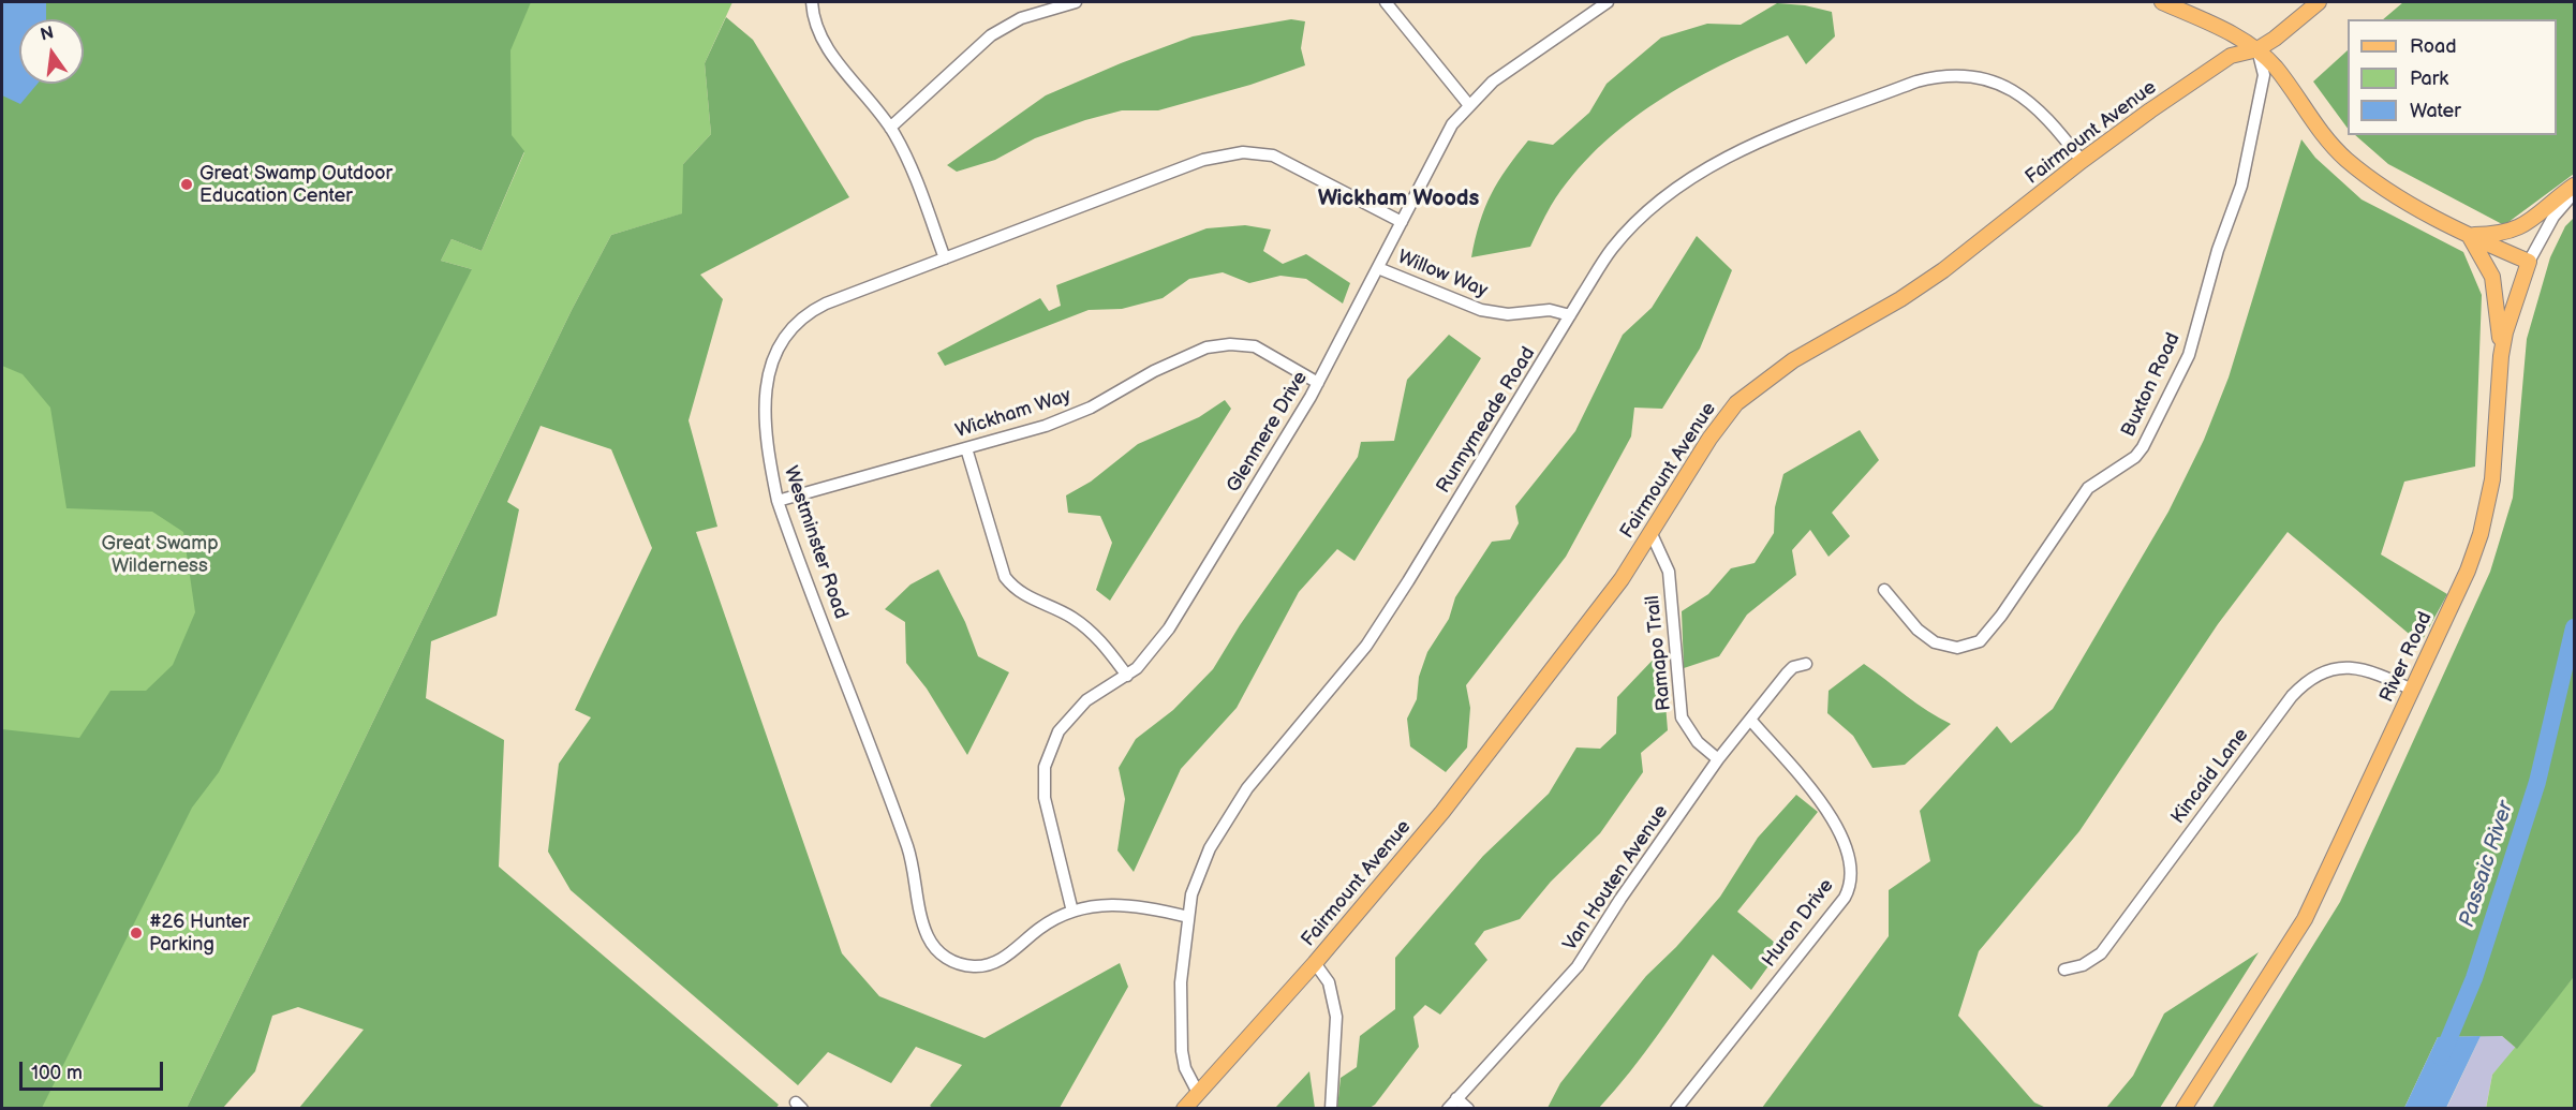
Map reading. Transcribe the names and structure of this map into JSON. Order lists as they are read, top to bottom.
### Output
{
  "streets": {
    "main road": ["Fairmount Avenue", "River Road"],
    "street": [
      "Willow Way",
      "Buxton Road",
      "Wickham Way",
      "Runnymeade Road",
      "Glenmere Drive",
      "Westminster Road",
      "Ramapo Trail",
      "Kincaid Lane",
      "Van Houten Avenue",
      "Huron Drive"
    ]
  },
  "crossings": [
    ["Fairmount Avenue", "Buxton Road"],
    ["Fairmount Avenue", "Runnymeade Road"],
    ["Fairmount Avenue", "Ramapo Trail"],
    ["Willow Way", "Runnymeade Road"],
    ["Willow Way", "Glenmere Drive"],
    ["Wickham Way", "Glenmere Drive"],
    ["Wickham Way", "Westminster Road"],
    ["Runnymeade Road", "Westminster Road"],
    ["Glenmere Drive", "Westminster Road"],
    ["Ramapo Trail", "Van Houten Avenue"],
    ["River Road", "Kincaid Lane"],
    ["Van Houten Avenue", "Huron Drive"]
  ],
  "districts": ["Wickham Woods"],
  "water": ["Passaic River"],
  "parks": ["Great Swamp Wilderness"],
  "places": ["Great Swamp Outdoor Education Center", "#26 Hunter Parking"],
  "legend": ["Road", "Park", "Water"],
  "scale_bar": "100 m",
  "north": "top"
}
